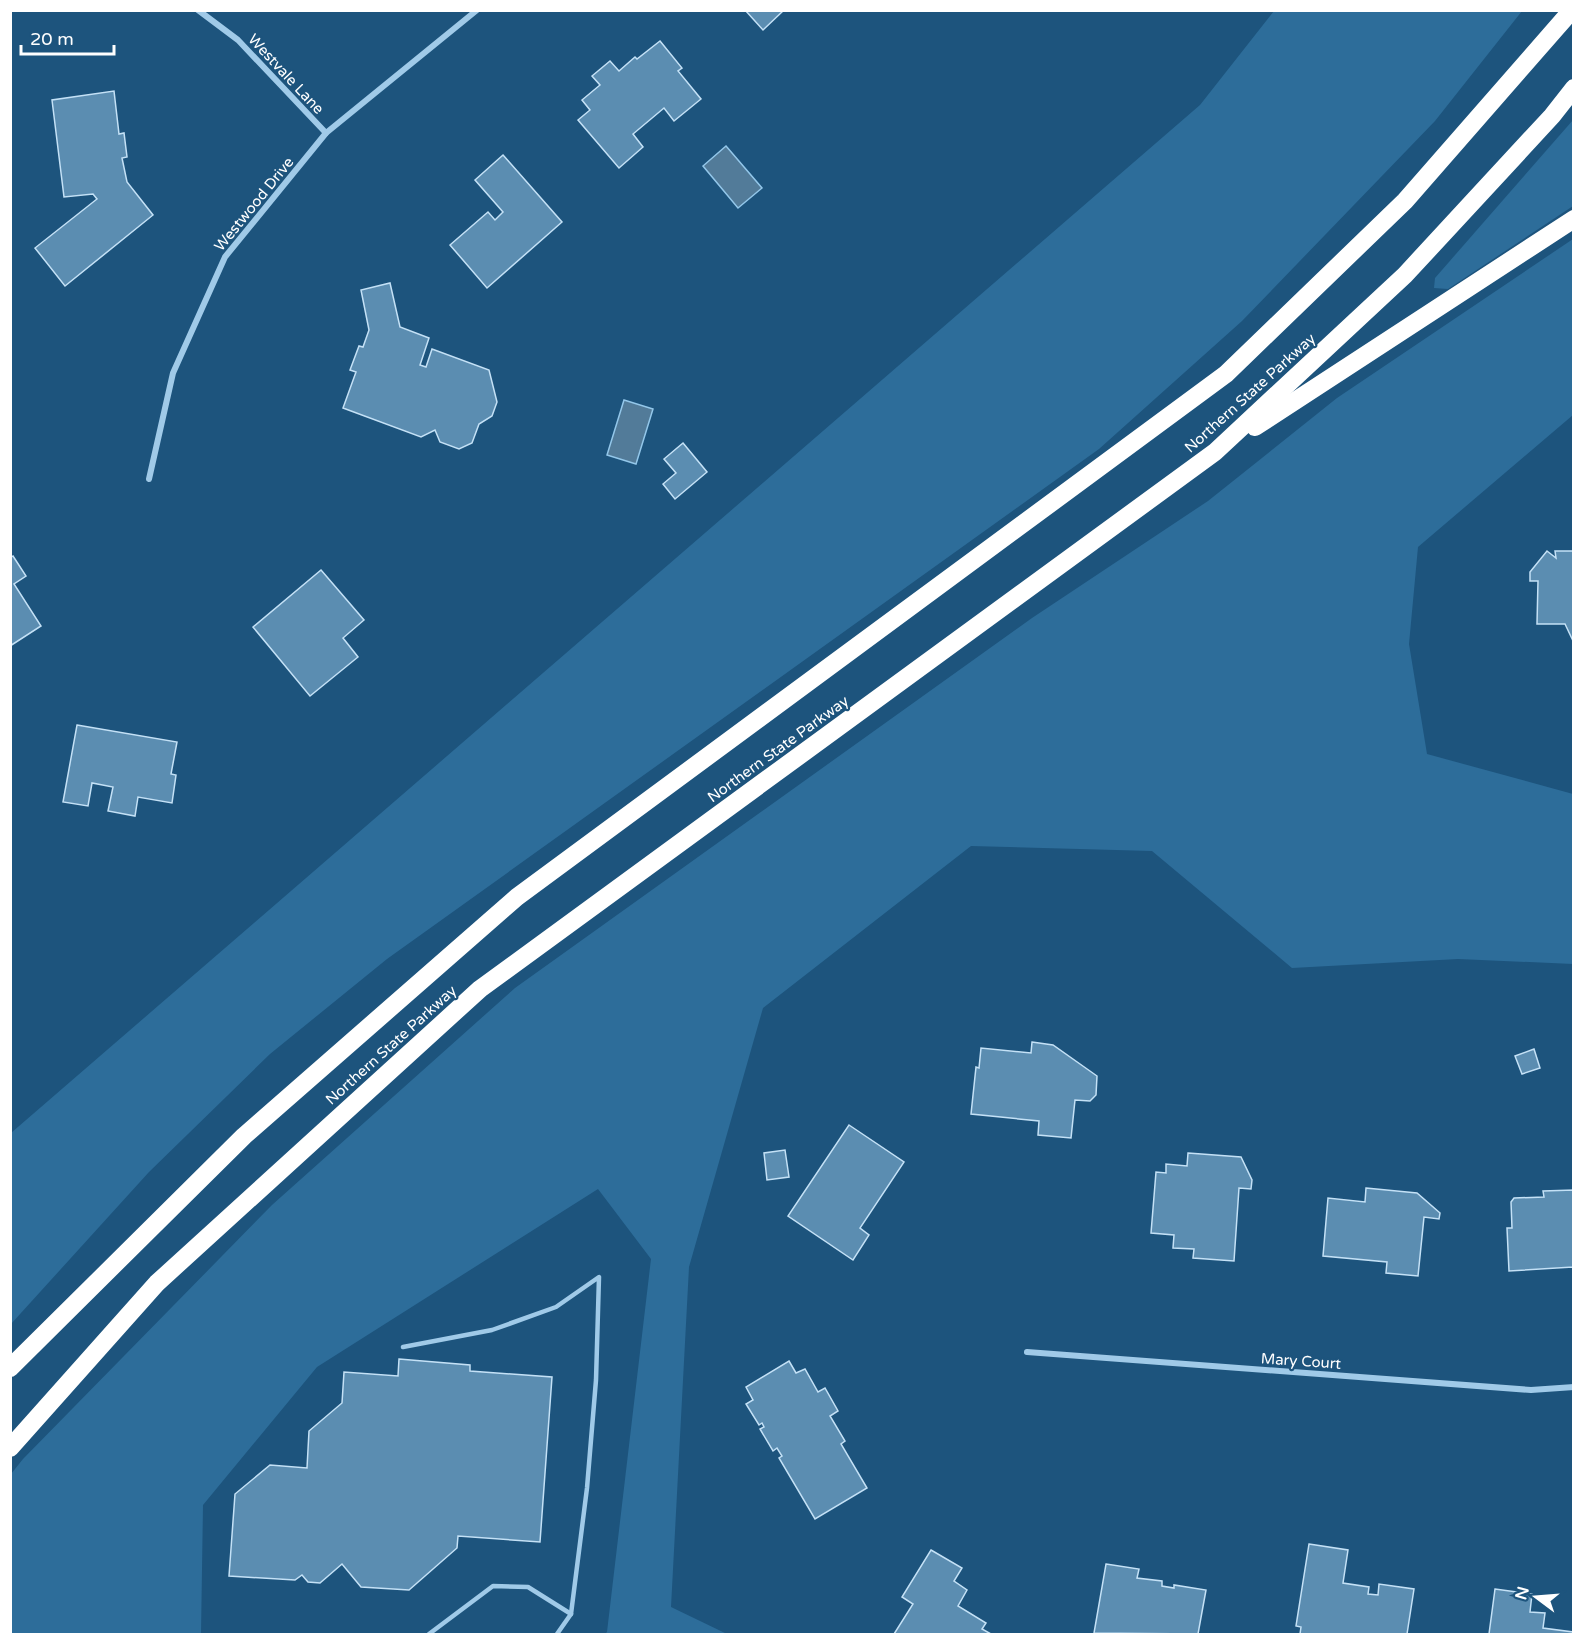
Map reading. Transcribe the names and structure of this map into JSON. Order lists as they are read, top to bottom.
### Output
{
  "streets": {
    "highway": ["Northern State Parkway"],
    "street": ["Westvale Lane", "Westwood Drive", "Mary Court"]
  },
  "crossings": [
    ["Westvale Lane", "Westwood Drive"]
  ],
  "scale_bar": "20 m",
  "north": "left"
}
